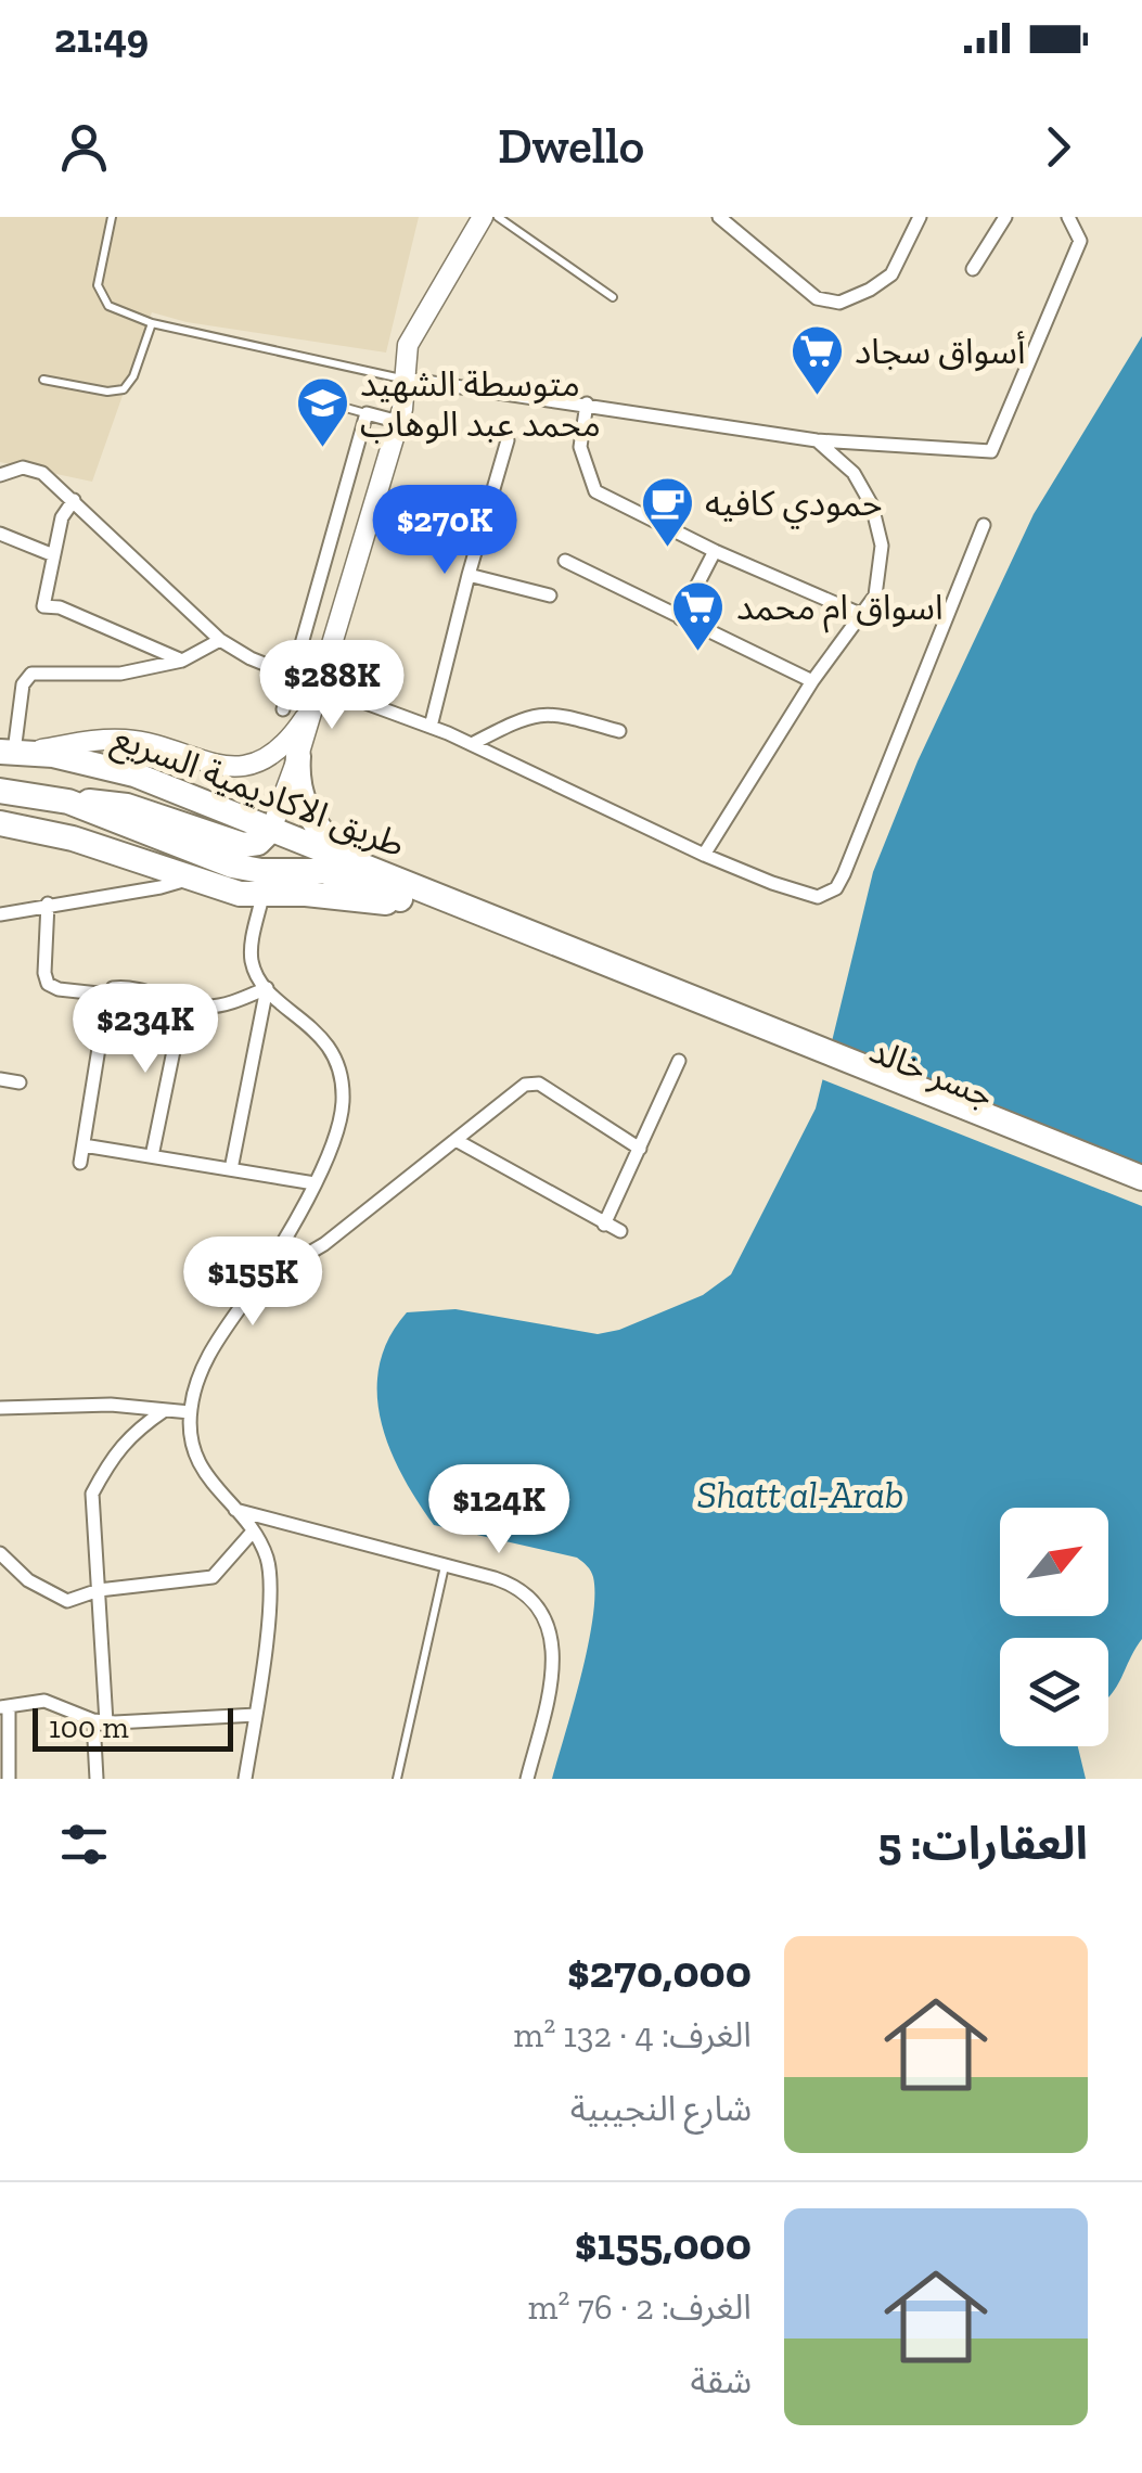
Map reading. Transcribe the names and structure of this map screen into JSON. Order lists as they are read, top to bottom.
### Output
{
  "streets": {
    "highway": ["طريق الاكاديمية السريع", "جسر خالد"]
  },
  "water": ["Shatt al-Arab"],
  "places": {
    "supermarket": ["أسواق سجاد", "اسواق ام محمد"],
    "school or university": ["متوسطة الشهيد محمد عبد الوهاب"],
    "cafe": ["حمودي كافيه"]
  },
  "scale_bar": "100 m",
  "north": "top right",
  "page": {
    "status": "21:49",
    "header": "Dwello",
    "price": [
      "$270K",
      "$288K",
      "$234K",
      "$155K",
      "$124K"
    ],
    "scale": "100 m",
    "heading": "العقارات: 5",
    "list": [
      {
        "name": "$270,000",
        "note": "الغرف: 4 · 132 m² · شارع النجيبية"
      },
      {
        "name": "$155,000",
        "note": "الغرف: 2 · 76 m² · شقة"
      }
    ]
  }
}
